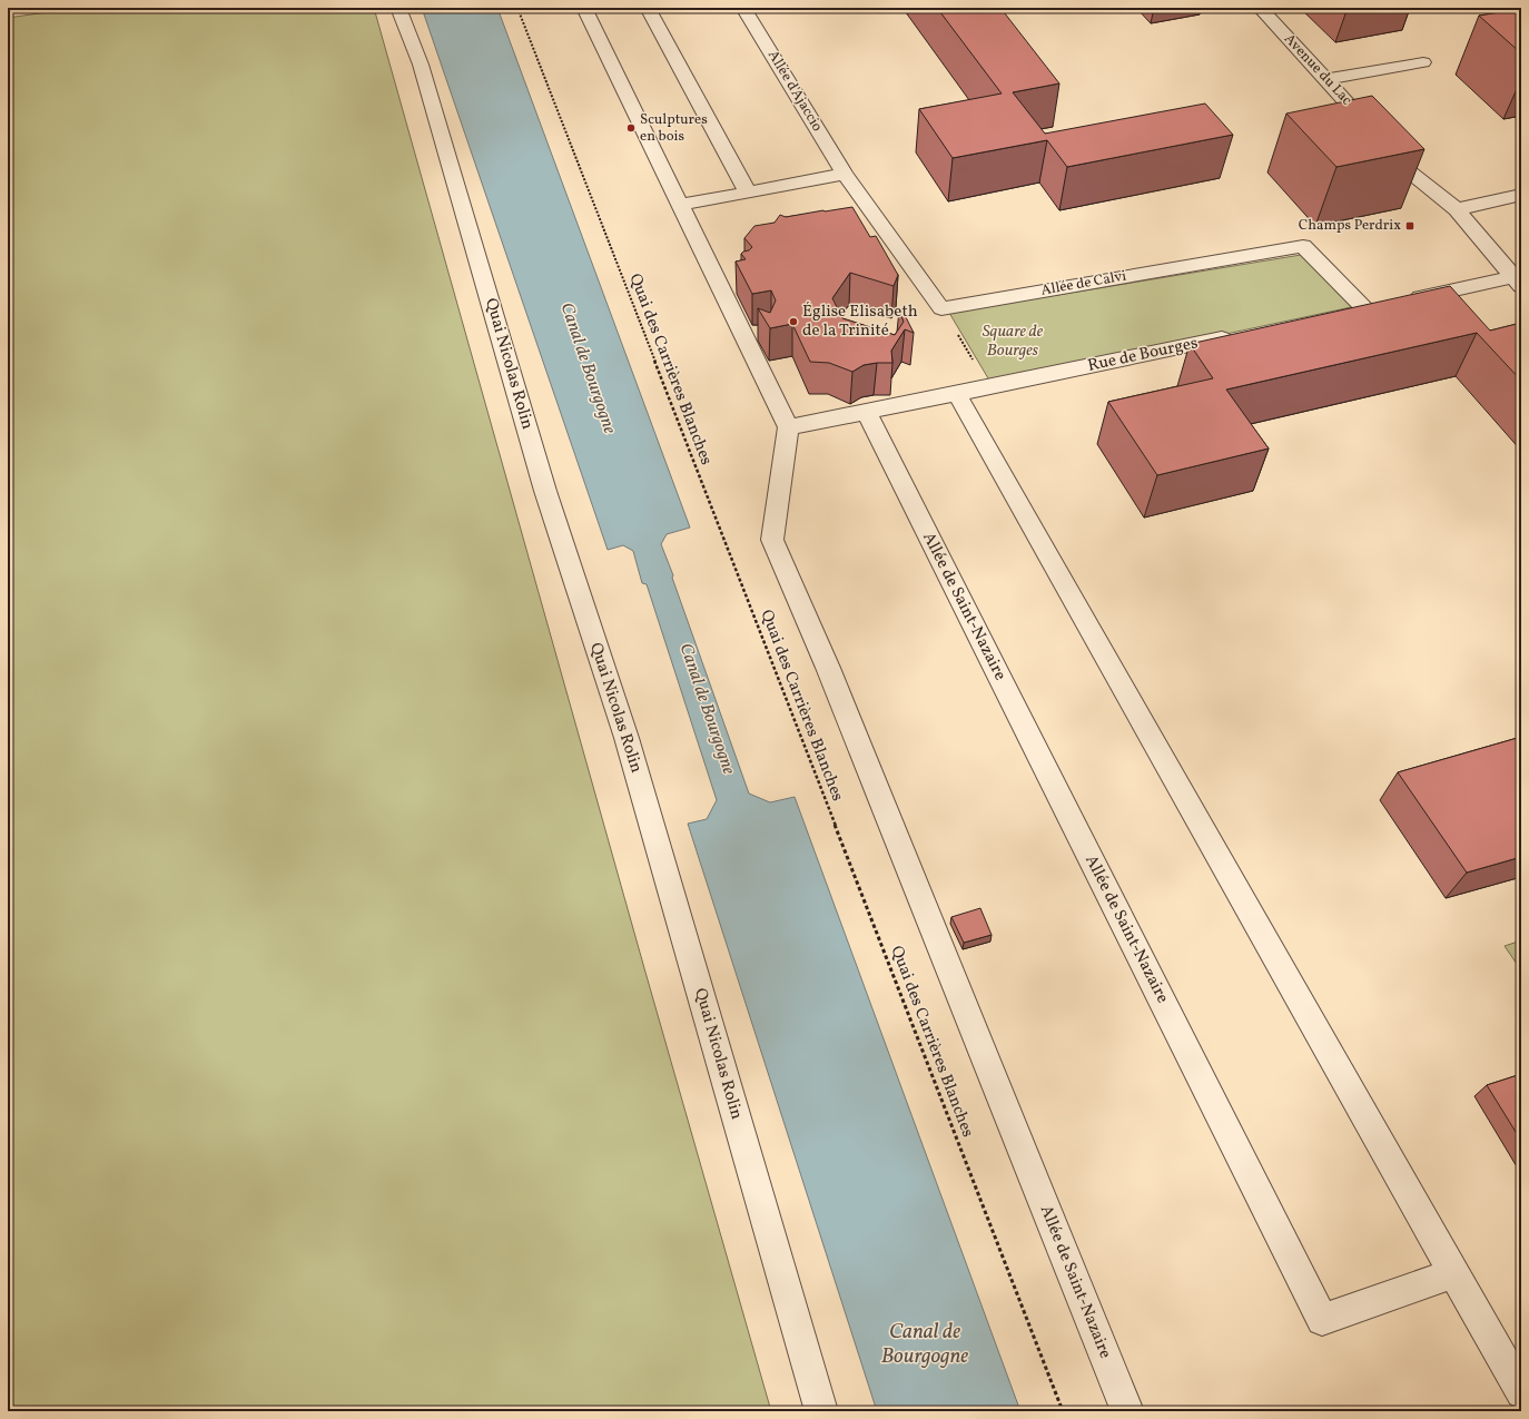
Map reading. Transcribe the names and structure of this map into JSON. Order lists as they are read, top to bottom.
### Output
{
  "streets": {
    "street": [
      "Avenue du Lac",
      "Allée d'Ajaccio",
      "Allée de Calvi",
      "Rue de Bourges",
      "Quai Nicolas Rolin",
      "Allée de Saint-Nazaire"
    ],
    "path": ["Quai des Carrières Blanches"]
  },
  "crossings": [
    ["Rue de Bourges", "Allée de Saint-Nazaire"]
  ],
  "water": ["Canal de Bourgogne"],
  "parks": ["Square de Bourges"],
  "places": {
    "other": ["Sculptures en bois", "Église Elisabeth de la Trinité"],
    "transit": ["Champs Perdrix"]
  }
}
